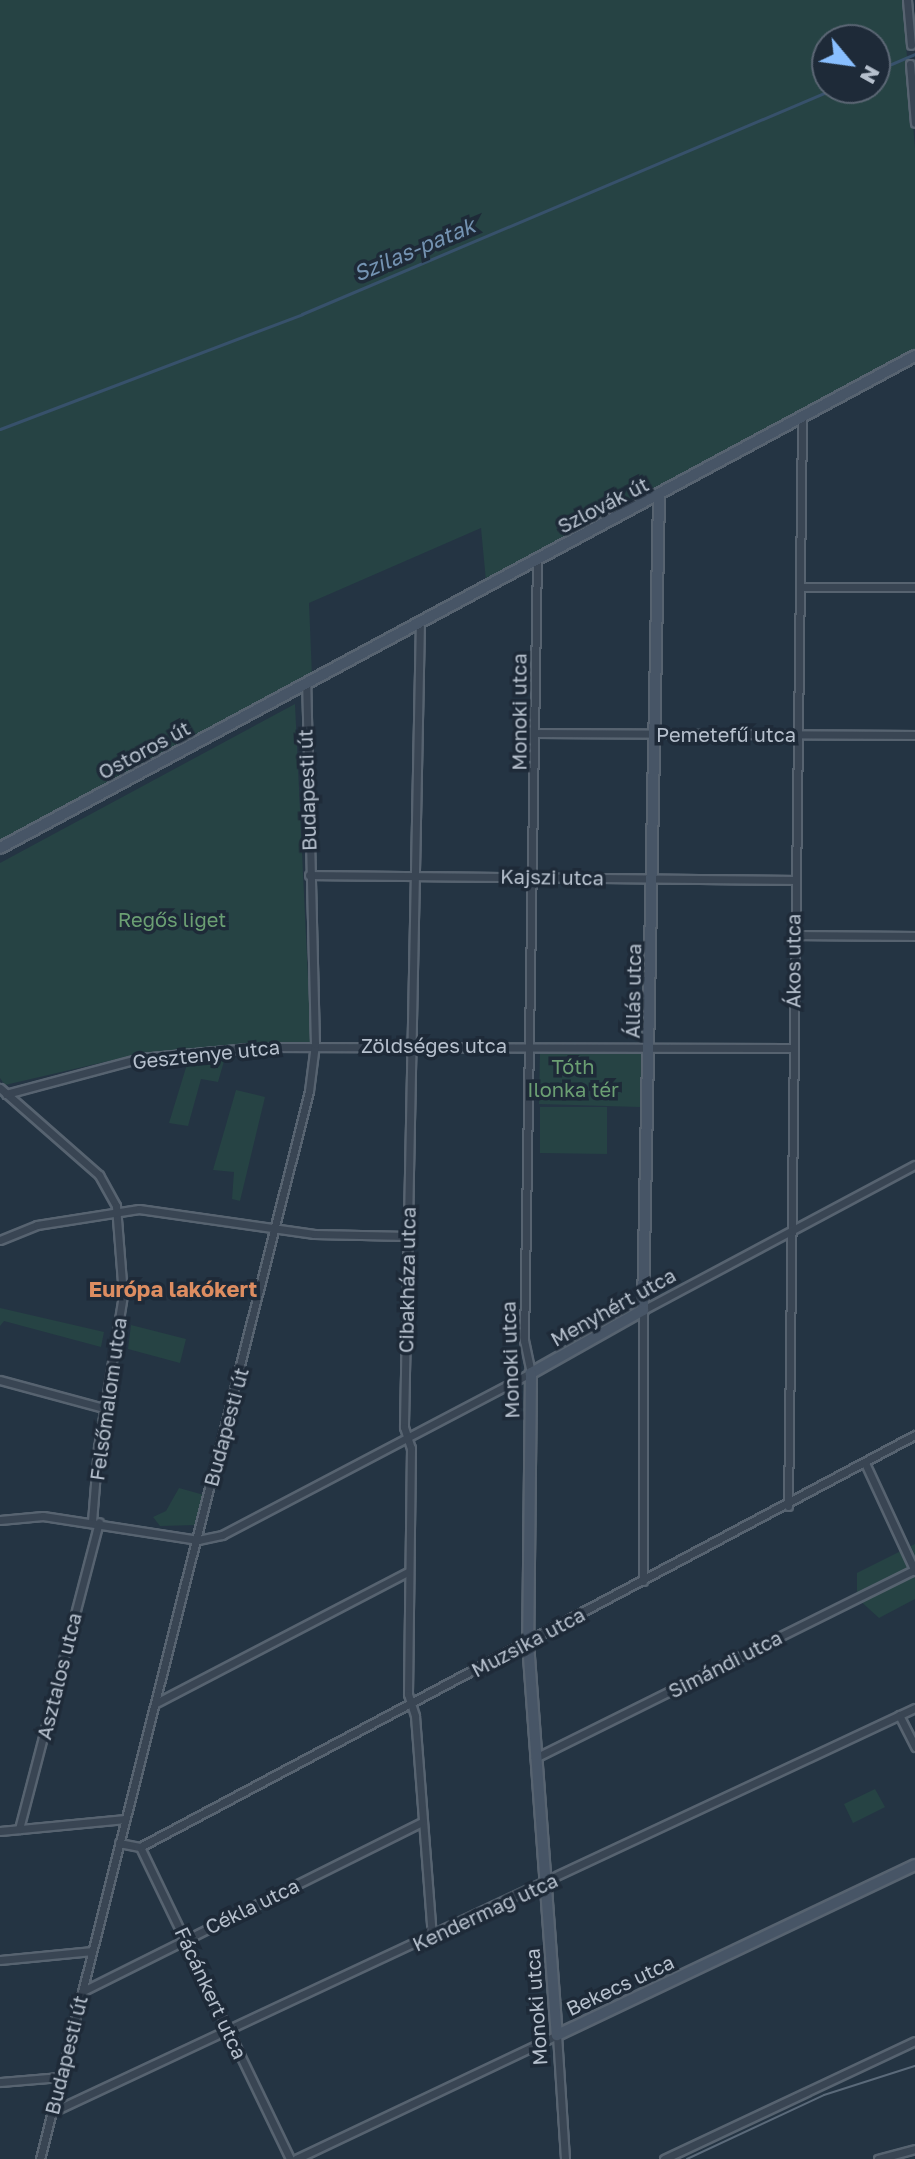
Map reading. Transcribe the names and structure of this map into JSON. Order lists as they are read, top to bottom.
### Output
{
  "streets": {
    "street": [
      "Szlovák út",
      "Monoki utca",
      "Pemetefű utca",
      "Ostoros út",
      "Budapesti út",
      "Kajszi utca",
      "Ákos utca",
      "Állás utca",
      "Zöldséges utca",
      "Gesztenye utca",
      "Cibakháza utca",
      "Menyhért utca",
      "Felsőmalom utca",
      "Muzsika utca",
      "Simándi utca",
      "Asztalos utca",
      "Cékla utca",
      "Kendermag utca",
      "Bekecs utca",
      "Fácánkert utca"
    ]
  },
  "crossings": [
    ["Szlovák út", "Monoki utca"],
    ["Szlovák út", "Ostoros út"],
    ["Szlovák út", "Budapesti út"],
    ["Szlovák út", "Ákos utca"],
    ["Szlovák út", "Állás utca"],
    ["Szlovák út", "Cibakháza utca"],
    ["Monoki utca", "Pemetefű utca"],
    ["Monoki utca", "Kajszi utca"],
    ["Monoki utca", "Zöldséges utca"],
    ["Monoki utca", "Menyhért utca"],
    ["Monoki utca", "Muzsika utca"],
    ["Monoki utca", "Simándi utca"],
    ["Monoki utca", "Kendermag utca"],
    ["Monoki utca", "Bekecs utca"],
    ["Pemetefű utca", "Ákos utca"],
    ["Pemetefű utca", "Állás utca"],
    ["Ostoros út", "Budapesti út"],
    ["Budapesti út", "Kajszi utca"],
    ["Budapesti út", "Zöldséges utca"],
    ["Budapesti út", "Gesztenye utca"],
    ["Budapesti út", "Menyhért utca"],
    ["Budapesti út", "Cékla utca"],
    ["Budapesti út", "Kendermag utca"],
    ["Kajszi utca", "Ákos utca"],
    ["Kajszi utca", "Állás utca"],
    ["Kajszi utca", "Cibakháza utca"],
    ["Ákos utca", "Zöldséges utca"],
    ["Ákos utca", "Menyhért utca"],
    ["Ákos utca", "Muzsika utca"],
    ["Állás utca", "Zöldséges utca"],
    ["Állás utca", "Menyhért utca"],
    ["Állás utca", "Muzsika utca"],
    ["Zöldséges utca", "Gesztenye utca"],
    ["Zöldséges utca", "Cibakháza utca"],
    ["Gesztenye utca", "Felsőmalom utca"],
    ["Cibakháza utca", "Menyhért utca"],
    ["Cibakháza utca", "Muzsika utca"],
    ["Cibakháza utca", "Cékla utca"],
    ["Cibakháza utca", "Kendermag utca"],
    ["Felsőmalom utca", "Asztalos utca"],
    ["Muzsika utca", "Fácánkert utca"],
    ["Cékla utca", "Fácánkert utca"],
    ["Kendermag utca", "Fácánkert utca"]
  ],
  "districts": ["Európa lakókert"],
  "water": ["Szilas-patak"],
  "parks": ["Regős liget", "Tóth Ilonka tér"],
  "north": "bottom right"
}
